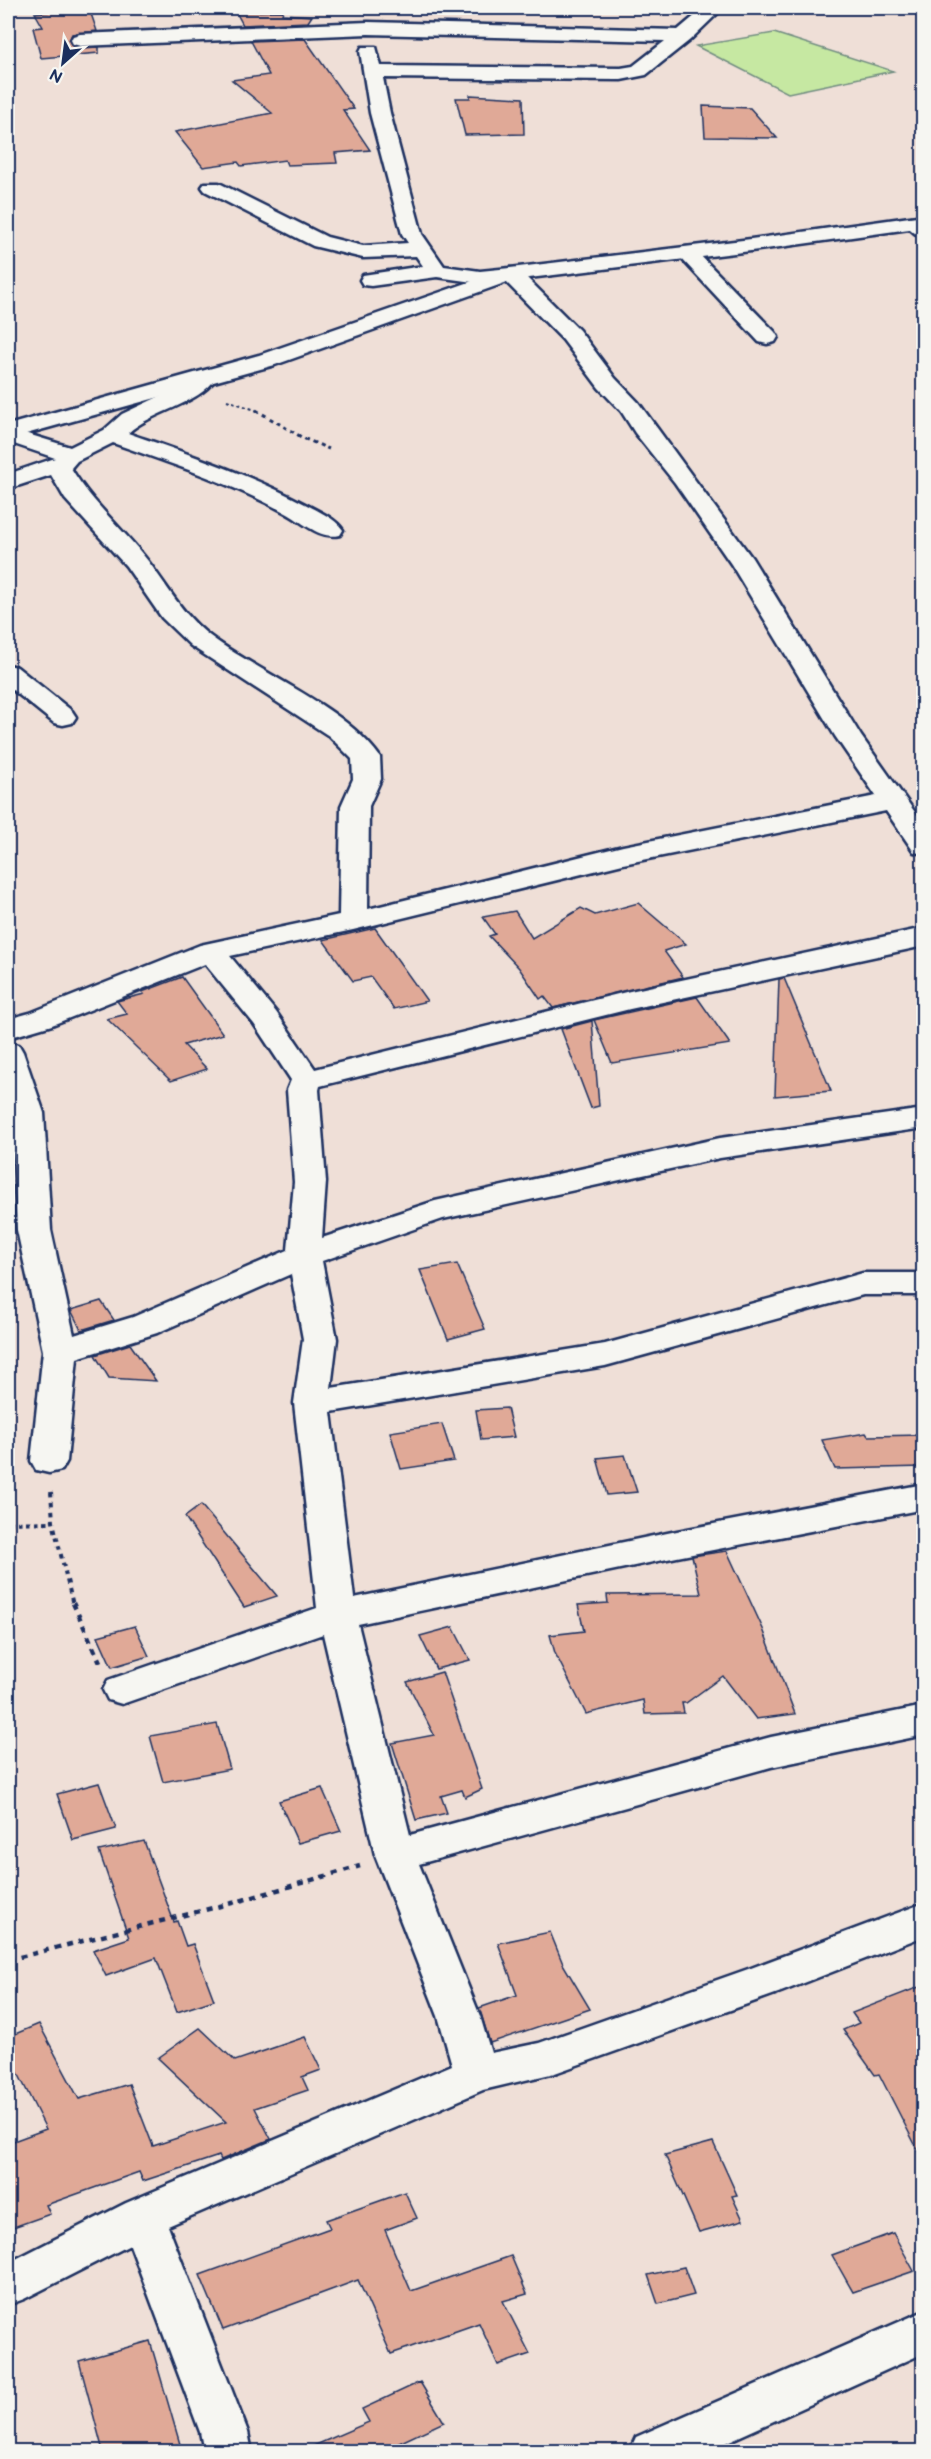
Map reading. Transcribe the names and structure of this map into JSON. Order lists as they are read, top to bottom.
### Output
{
  "north": "bottom left"
}
